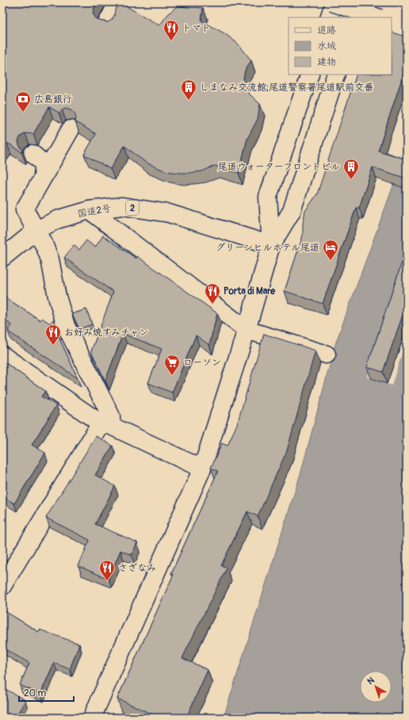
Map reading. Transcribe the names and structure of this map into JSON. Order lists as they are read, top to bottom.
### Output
{
  "streets": {
    "main road": ["2", "国道2号"]
  },
  "places": {
    "restaurant": [
      "トマト",
      "Porta di Mare",
      "お好み焼すみチャン",
      "さざなみ"
    ],
    "building": ["しまなみ交流館;尾道警察署尾道駅前交番", "尾道ウォーターフロントビル"],
    "bank": ["広島銀行"],
    "hotel": ["グリーンヒルホテル尾道"],
    "supermarket": ["ローソン"]
  },
  "legend": ["道路", "水域", "建物"],
  "scale_bar": "20 m",
  "north": "top left"
}
